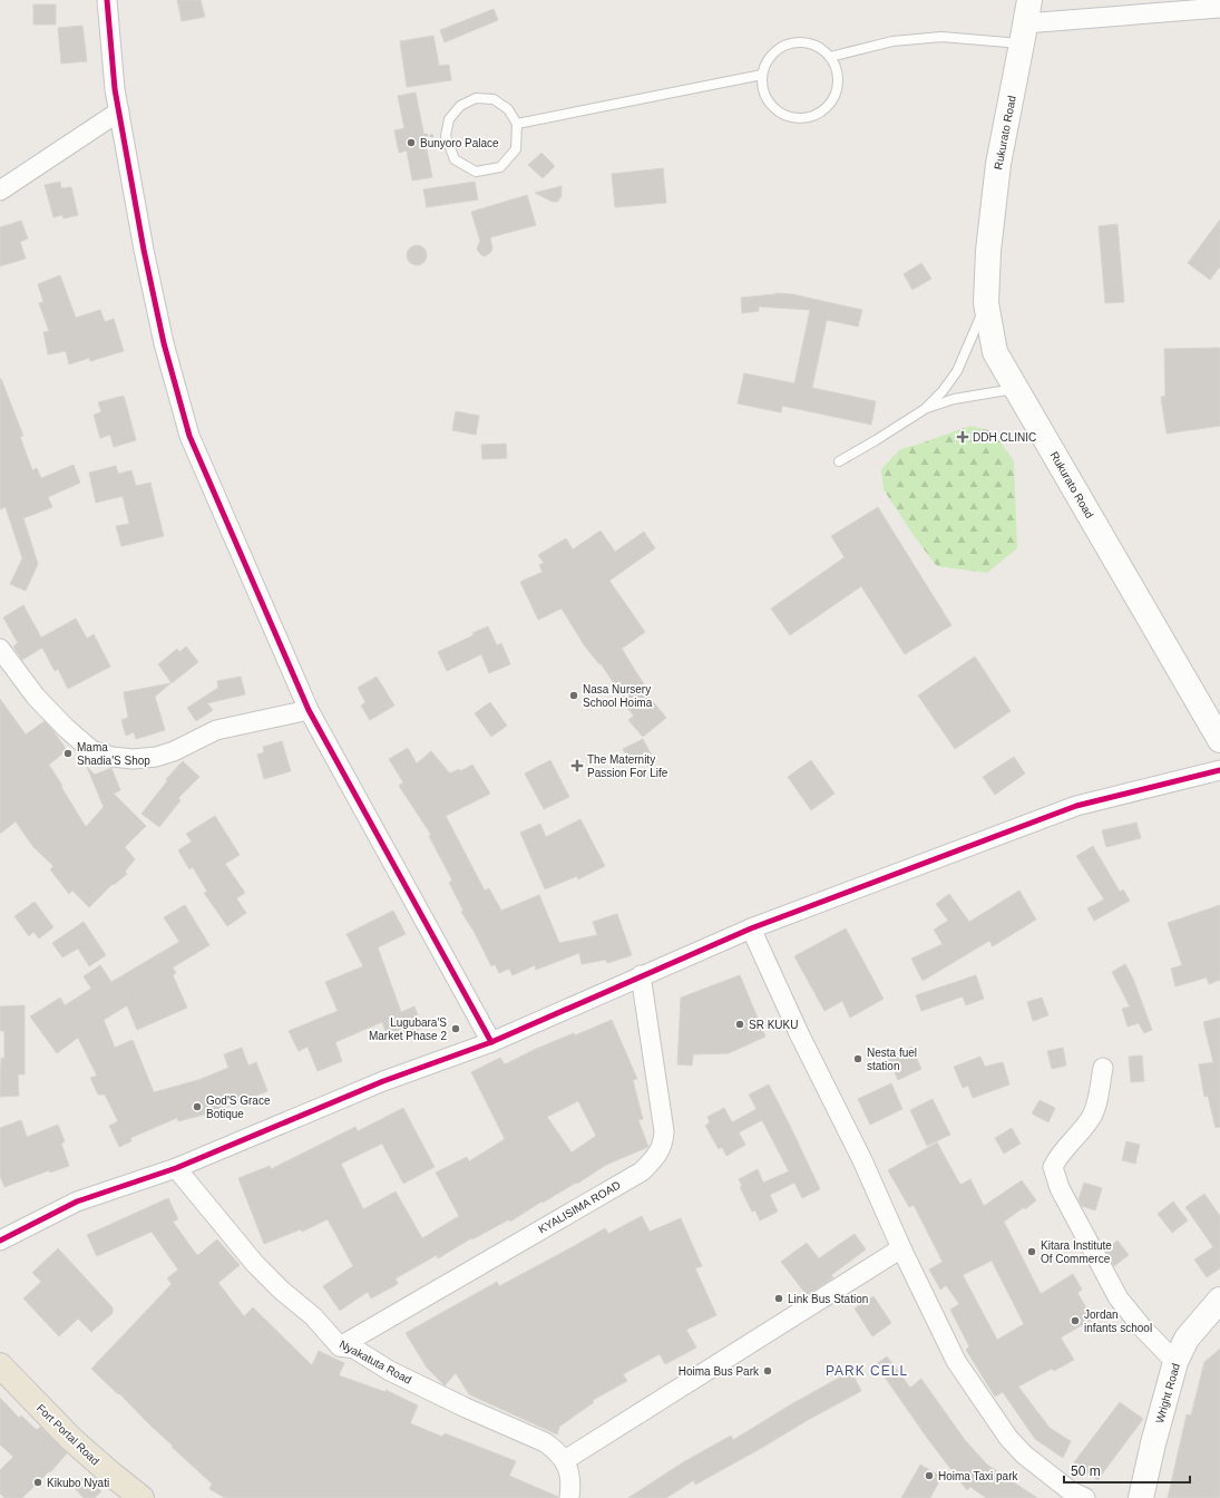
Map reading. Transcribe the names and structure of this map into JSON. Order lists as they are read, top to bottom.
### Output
{
  "streets": {
    "main road": ["Fort Portal Road"],
    "street": [
      "Rukurato Road",
      "KYALISIMA ROAD",
      "Nyakatuta Road",
      "Wright Road"
    ]
  },
  "crossings": [
    ["KYALISIMA ROAD", "Nyakatuta Road"]
  ],
  "districts": ["PARK CELL"],
  "places": {
    "other": [
      "Bunyoro Palace",
      "Nasa Nursery School Hoima",
      "Mama Shadia'S Shop",
      "SR KUKU",
      "Lugubara'S Market Phase 2",
      "Nesta fuel station",
      "God'S Grace Botique",
      "Kitara Institute Of Commerce",
      "Link Bus Station",
      "Jordan infants school",
      "Hoima Bus Park",
      "Hoima Taxi park",
      "Kikubo Nyati"
    ],
    "health": ["DDH CLINIC", "The Maternity Passion For Life"]
  },
  "scale_bar": "50 m"
}
